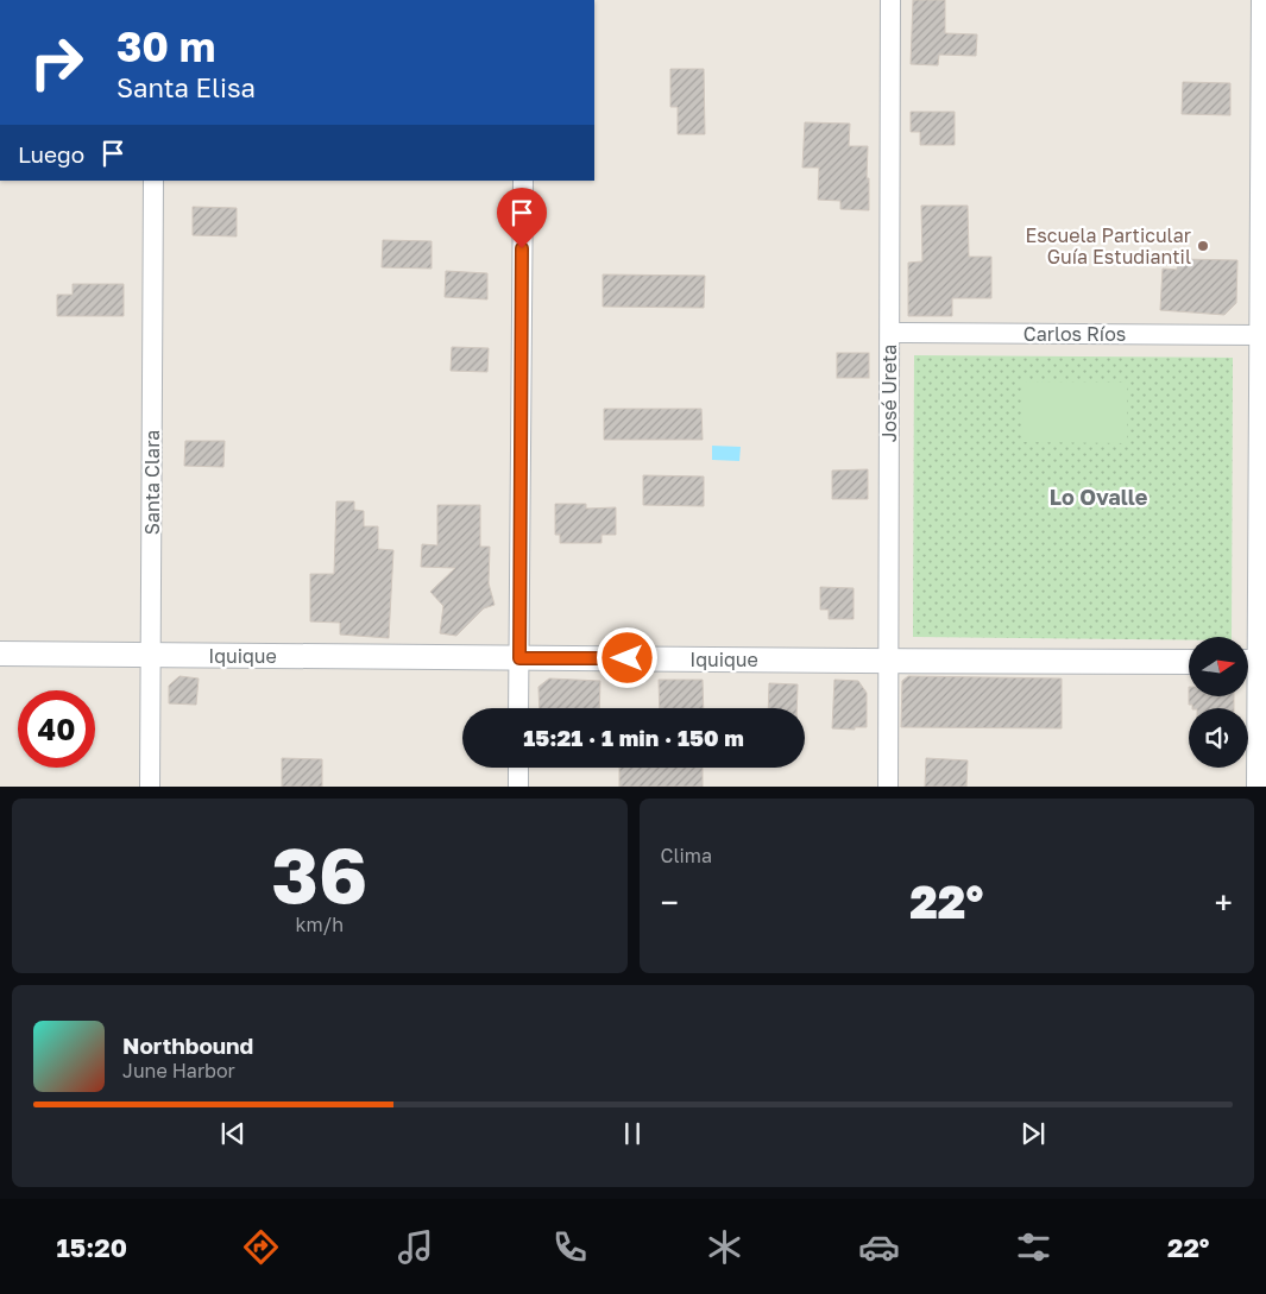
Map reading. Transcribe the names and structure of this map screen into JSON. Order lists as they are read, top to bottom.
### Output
{
  "streets": {
    "street": [
      "Carlos Ríos",
      "José Ureta",
      "Santa Clara",
      "Iquique"
    ]
  },
  "crossings": [
    ["Carlos Ríos", "José Ureta"],
    ["José Ureta", "Iquique"],
    ["Santa Clara", "Iquique"]
  ],
  "districts": ["Lo Ovalle"],
  "places": ["Escuela Particular Guía Estudiantil"],
  "north": "right",
  "page": {
    "turn": ["30 m", "Santa Elisa"],
    "then": "Luego",
    "limit": "40",
    "trip": "15:21 · 1 min · 150 m",
    "tile": [
      ["36", "km/h"],
      "Clima"
    ],
    "heat": ["−", "22°", "+"],
    "song": ["Northbound", "June Harbor"],
    "tabs": ["15:20", "22°"]
  }
}
